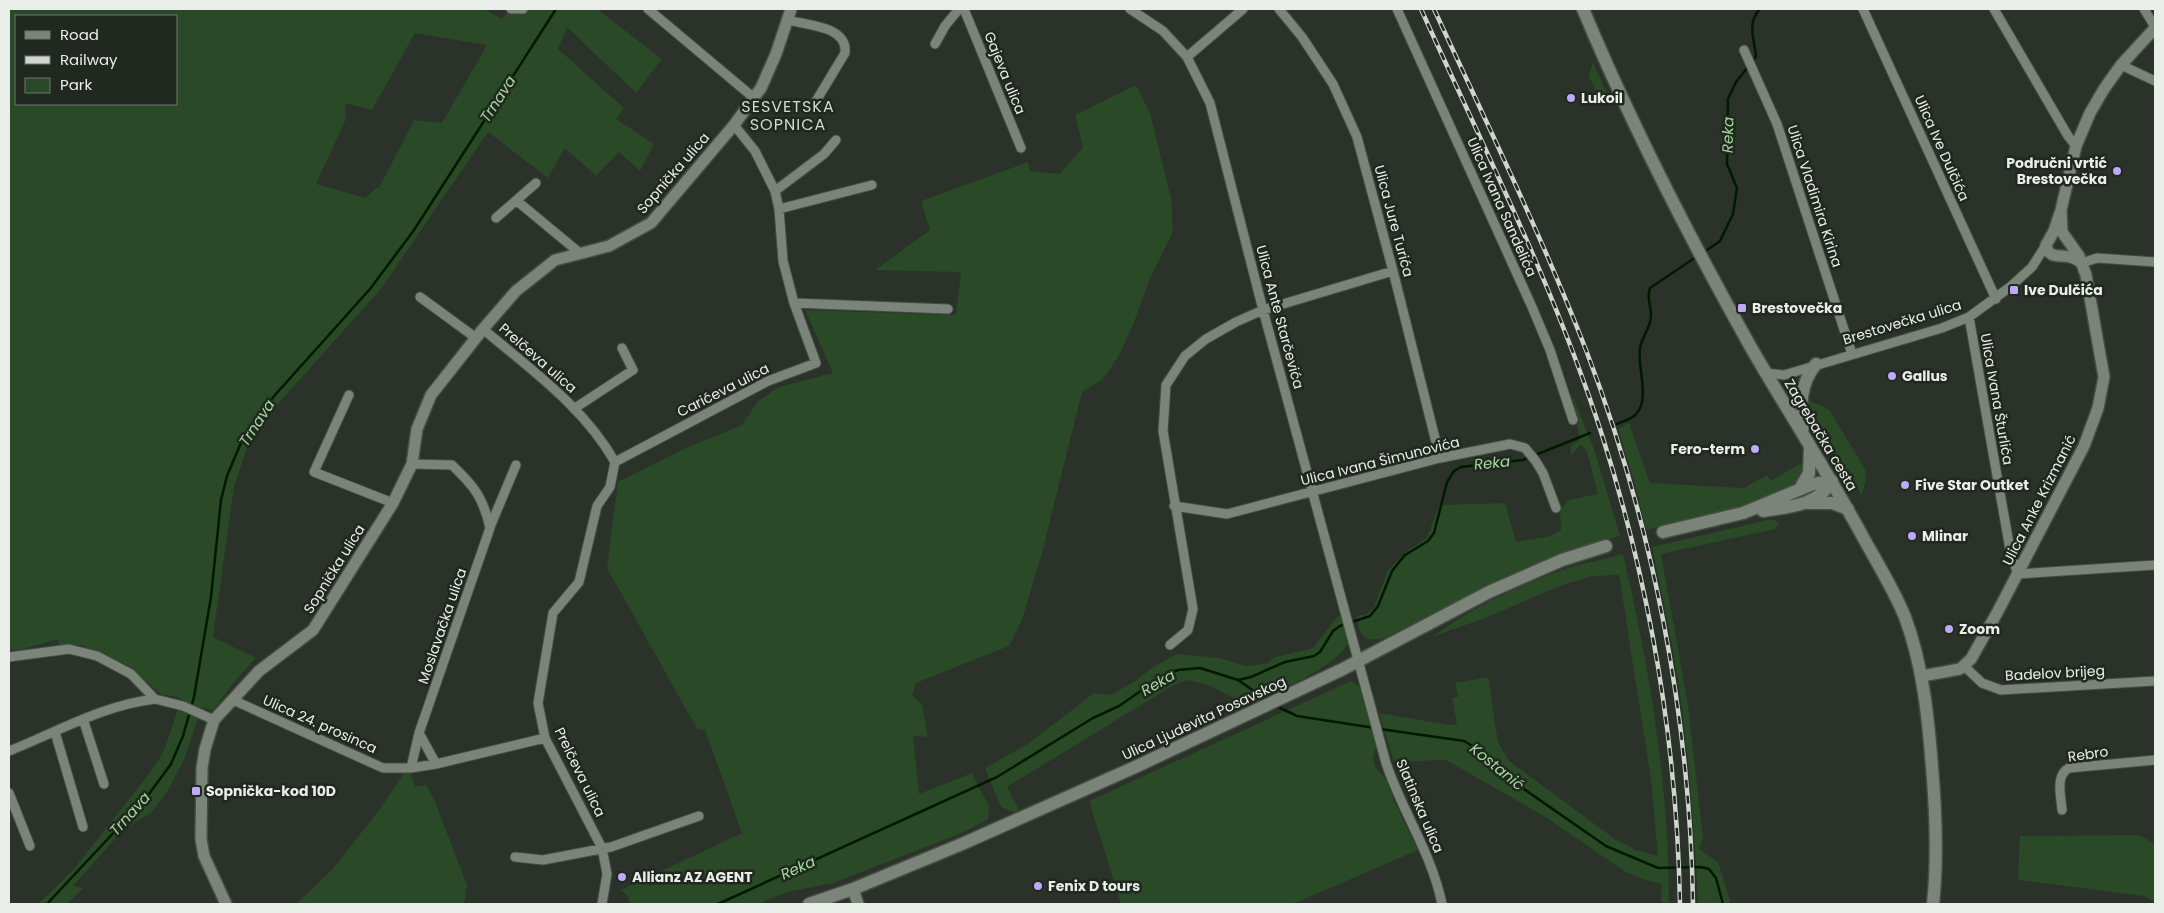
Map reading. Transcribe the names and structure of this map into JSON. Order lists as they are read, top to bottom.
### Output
{
  "streets": {
    "main road": ["Zagrebačka cesta", "Ulica Ljudevita Posavskog"],
    "street": [
      "Gajeva ulica",
      "Ulica Ive Dulčića",
      "Sopnička ulica",
      "Ulica Vladimira Kirina",
      "Ulica Ivana Sandelića",
      "Ulica Jure Turića",
      "Ulica Ante Starčevića",
      "Brestovečka ulica",
      "Prelčeva ulica",
      "Carićeva ulica",
      "Ulica Ivana Šturlića",
      "Ulica Ivana Šimunovića",
      "Ulica Anke Krizmanić",
      "Moslavačka ulica",
      "Badelov brijeg",
      "Ulica 24. prosinca",
      "Rebro",
      "Slatinska ulica"
    ]
  },
  "crossings": [
    ["Ulica Ive Dulčića", "Brestovečka ulica"],
    ["Sopnička ulica", "Prelčeva ulica"],
    ["Sopnička ulica", "Carićeva ulica"],
    ["Sopnička ulica", "Ulica 24. prosinca"],
    ["Ulica Vladimira Kirina", "Brestovečka ulica"],
    ["Ulica Jure Turića", "Ulica Ivana Šimunovića"],
    ["Ulica Ante Starčevića", "Ulica Ivana Šimunovića"],
    ["Ulica Ante Starčevića", "Ulica Ljudevita Posavskog"],
    ["Ulica Ante Starčevića", "Slatinska ulica"],
    ["Brestovečka ulica", "Ulica Ivana Šturlića"],
    ["Brestovečka ulica", "Zagrebačka cesta"],
    ["Brestovečka ulica", "Ulica Anke Krizmanić"],
    ["Prelčeva ulica", "Carićeva ulica"],
    ["Prelčeva ulica", "Ulica 24. prosinca"],
    ["Ulica Ivana Šturlića", "Ulica Anke Krizmanić"],
    ["Ulica Anke Krizmanić", "Badelov brijeg"],
    ["Moslavačka ulica", "Ulica 24. prosinca"],
    ["Ulica Ljudevita Posavskog", "Slatinska ulica"]
  ],
  "districts": ["SESVETSKA SOPNICA"],
  "water": ["Trnava", "Reka", "Kostanić"],
  "places": {
    "other": [
      "Lukoil",
      "Područni vrtić Brestovečka",
      "Gallus",
      "Fero-term",
      "Five Star Outket",
      "Mlinar",
      "Zoom",
      "Allianz AZ AGENT",
      "Fenix D tours"
    ],
    "transit": ["Ive Dulčića", "Brestovečka", "Sopnička-kod 10D"]
  },
  "legend": ["Road", "Railway", "Park"]
}
